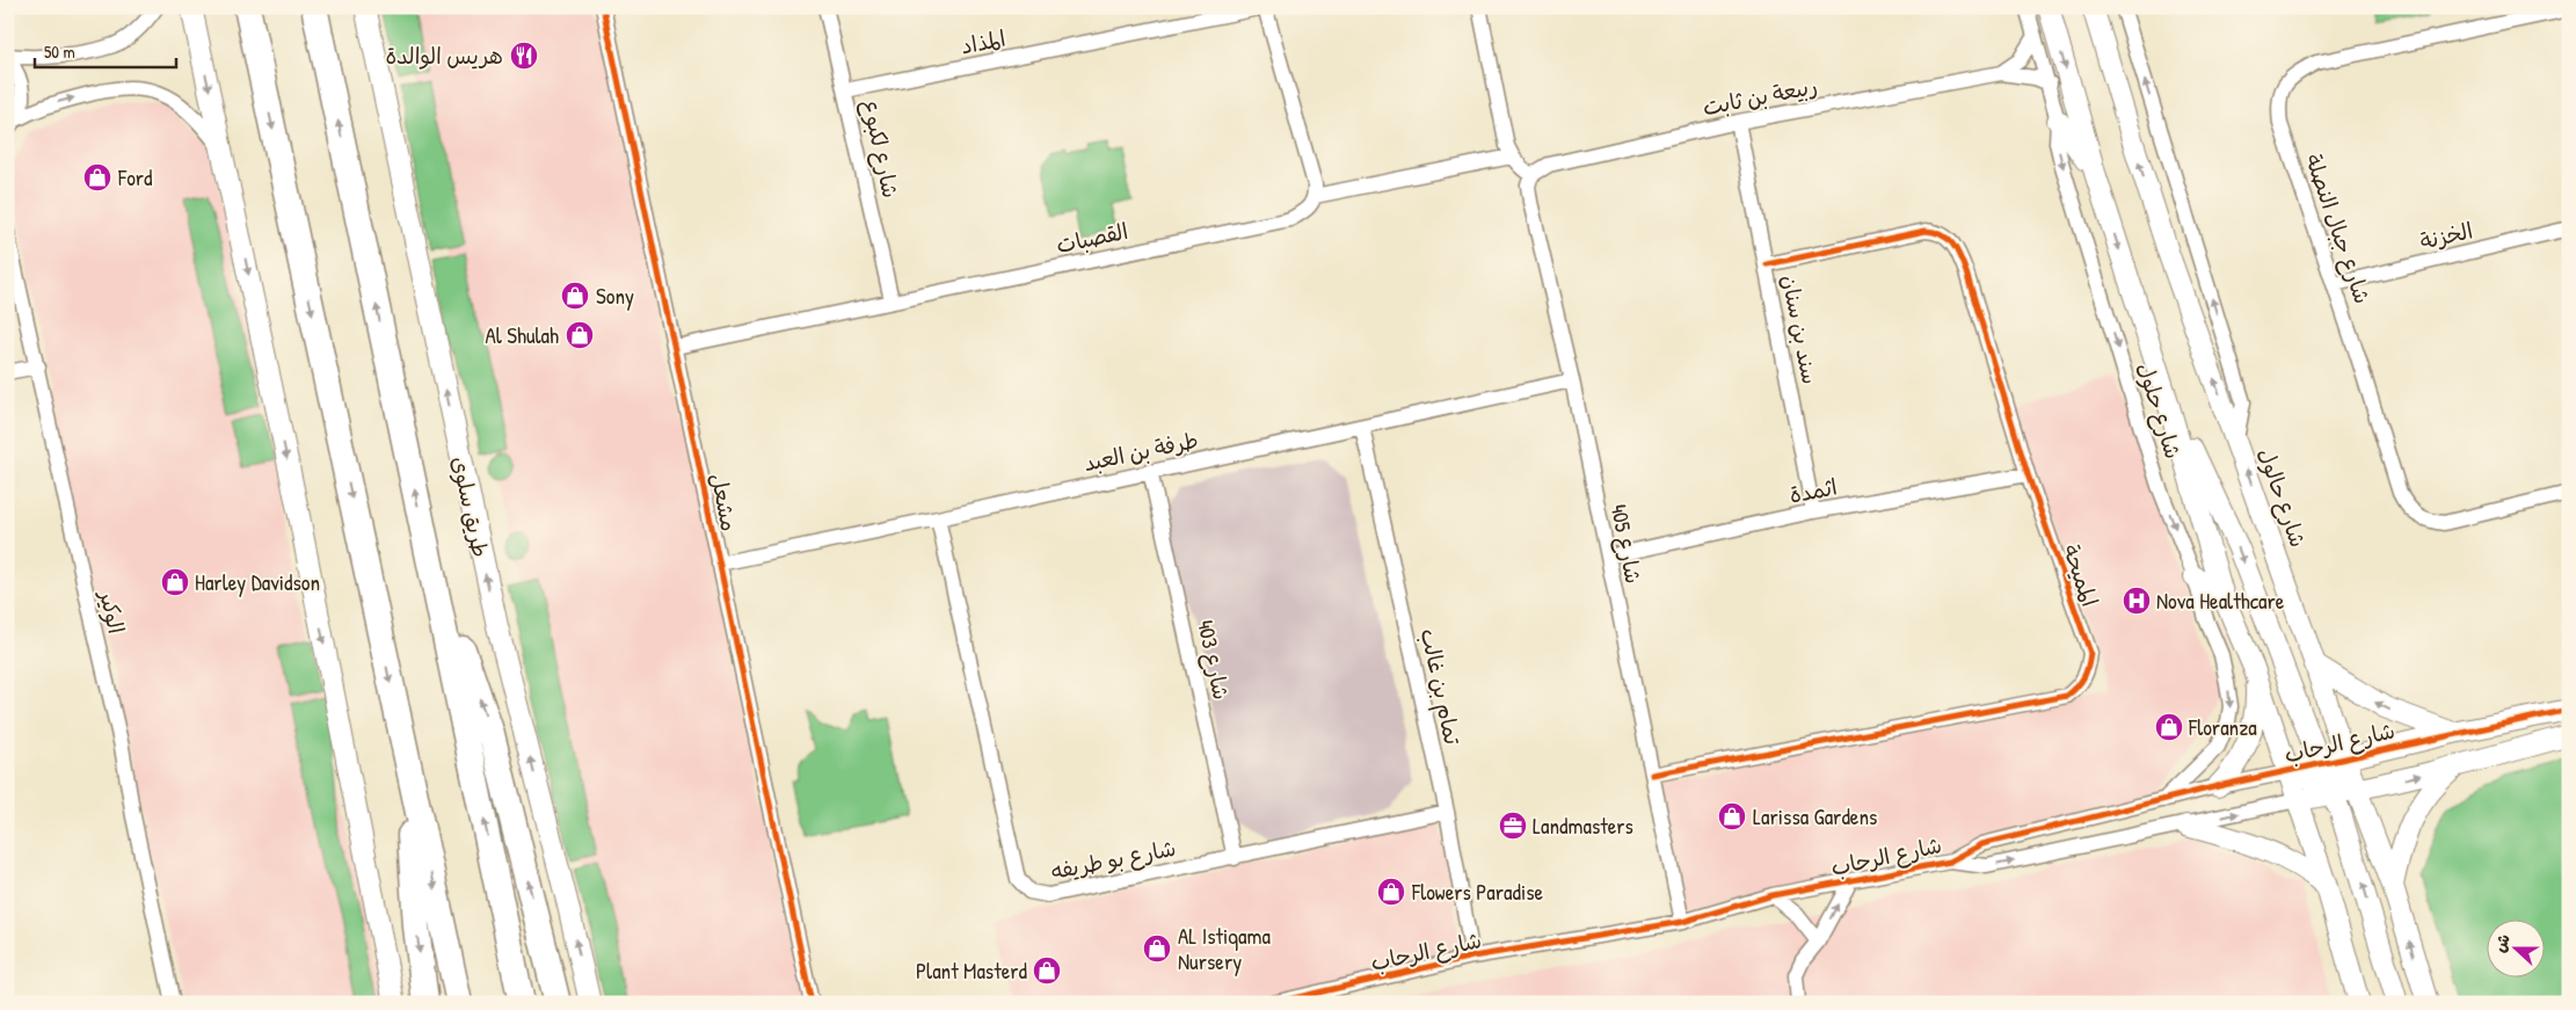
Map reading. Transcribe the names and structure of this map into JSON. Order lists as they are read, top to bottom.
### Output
{
  "streets": {
    "main road": ["شارع حالول", "طريق سلوى", "شارع الرحاب"],
    "street": [
      "المذاد",
      "ربيعة بن ثابت",
      "شارع لكبوع",
      "شارع جبال النصلة",
      "الخزنة",
      "القصبات",
      "سند بن سنان",
      "شارع حلول",
      "طرفة بن العبد",
      "اثمدة",
      "مشعل",
      "شارع 405",
      "المميحة",
      "الوكير",
      "شارع 403",
      "تمام بن غالب",
      "شارع بو طريفه"
    ]
  },
  "crossings": [
    ["المذاد", "شارع لكبوع"],
    ["ربيعة بن ثابت", "سند بن سنان"],
    ["ربيعة بن ثابت", "شارع حلول"],
    ["ربيعة بن ثابت", "شارع 405"],
    ["شارع لكبوع", "القصبات"],
    ["شارع جبال النصلة", "الخزنة"],
    ["القصبات", "مشعل"],
    ["سند بن سنان", "اثمدة"],
    ["سند بن سنان", "المميحة"],
    ["شارع حلول", "شارع الرحاب"],
    ["طرفة بن العبد", "مشعل"],
    ["طرفة بن العبد", "شارع 405"],
    ["طرفة بن العبد", "شارع 403"],
    ["طرفة بن العبد", "تمام بن غالب"],
    ["طرفة بن العبد", "شارع بو طريفه"],
    ["اثمدة", "شارع 405"],
    ["اثمدة", "المميحة"],
    ["شارع حالول", "شارع الرحاب"],
    ["شارع 405", "المميحة"],
    ["شارع 405", "شارع الرحاب"],
    ["شارع 403", "شارع بو طريفه"],
    ["تمام بن غالب", "شارع الرحاب"],
    ["تمام بن غالب", "شارع بو طريفه"]
  ],
  "places": {
    "restaurant": ["هريس الوالدة"],
    "shop": [
      "Ford",
      "Sony",
      "Al Shulah",
      "Harley Davidson",
      "Floranza",
      "Larissa Gardens",
      "Flowers Paradise",
      "AL Istiqama Nursery",
      "Plant Masterd"
    ],
    "hospital": ["Nova Healthcare"],
    "office": ["Landmasters"]
  },
  "scale_bar": "50 m",
  "north": "left"
}
